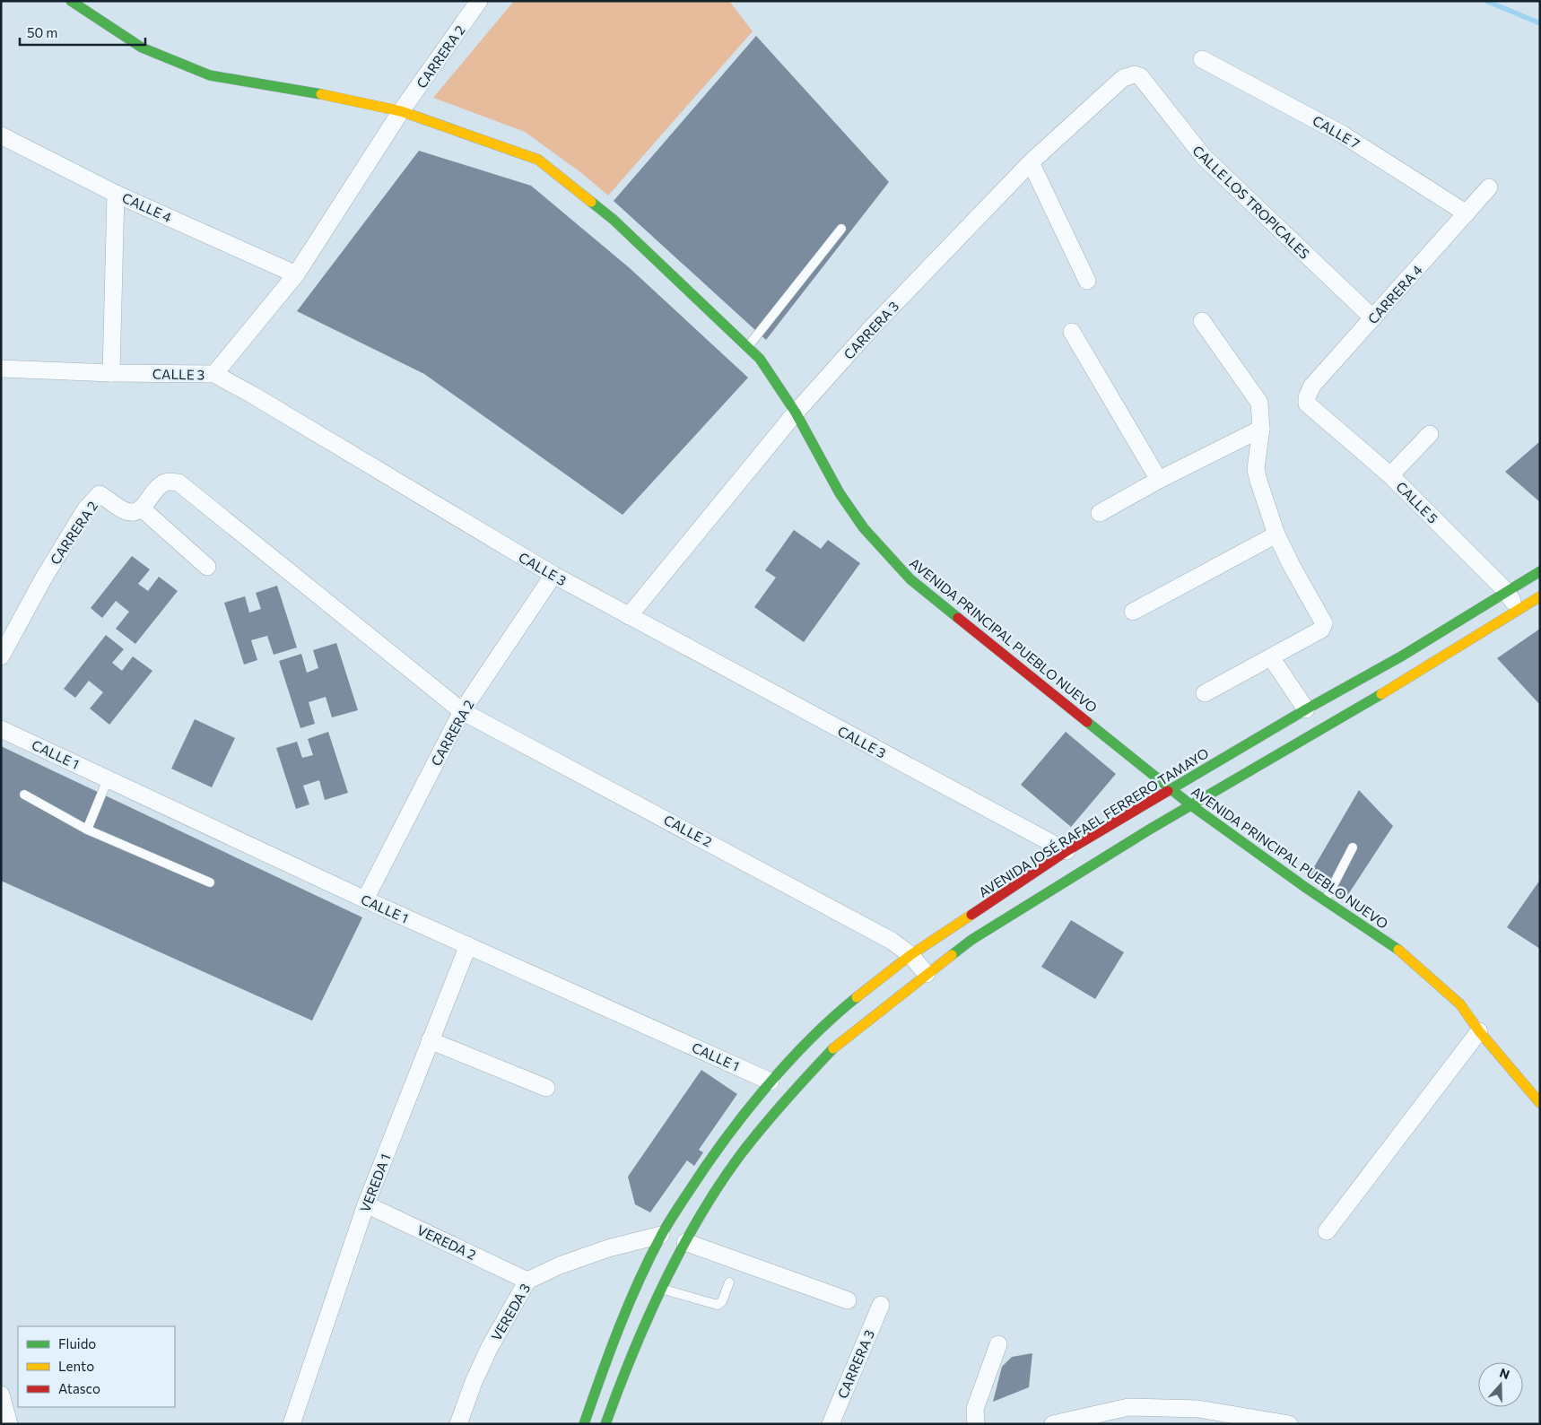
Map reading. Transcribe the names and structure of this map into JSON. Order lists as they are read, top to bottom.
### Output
{
  "streets": {
    "street": [
      "CARRERA 2",
      "CALLE 7",
      "CALLE LOS TROPICALES",
      "CALLE 4",
      "CARRERA 4",
      "CARRERA 3",
      "CALLE 3",
      "CALLE 5",
      "AVENIDA PRINCIPAL PUEBLO NUEVO",
      "CALLE 1",
      "AVENIDA JOSÉ RAFAEL FERRERO TAMAYO",
      "CALLE 2",
      "VEREDA 1",
      "VEREDA 2",
      "VEREDA 3"
    ]
  },
  "crossings": [
    ["CARRERA 2", "CALLE 4"],
    ["CARRERA 2", "CALLE 3"],
    ["CARRERA 2", "AVENIDA PRINCIPAL PUEBLO NUEVO"],
    ["CARRERA 2", "CALLE 1"],
    ["CARRERA 2", "CALLE 2"],
    ["CALLE 7", "CARRERA 4"],
    ["CALLE LOS TROPICALES", "CARRERA 4"],
    ["CALLE LOS TROPICALES", "CARRERA 3"],
    ["CARRERA 4", "CALLE 5"],
    ["CARRERA 3", "CALLE 3"],
    ["CARRERA 3", "AVENIDA PRINCIPAL PUEBLO NUEVO"],
    ["CALLE 3", "AVENIDA JOSÉ RAFAEL FERRERO TAMAYO"],
    ["CALLE 5", "AVENIDA JOSÉ RAFAEL FERRERO TAMAYO"],
    ["AVENIDA PRINCIPAL PUEBLO NUEVO", "AVENIDA JOSÉ RAFAEL FERRERO TAMAYO"],
    ["CALLE 1", "AVENIDA JOSÉ RAFAEL FERRERO TAMAYO"],
    ["CALLE 1", "VEREDA 1"],
    ["AVENIDA JOSÉ RAFAEL FERRERO TAMAYO", "CALLE 2"],
    ["AVENIDA JOSÉ RAFAEL FERRERO TAMAYO", "VEREDA 3"],
    ["VEREDA 1", "VEREDA 2"],
    ["VEREDA 2", "VEREDA 3"]
  ],
  "legend": ["Fluido", "Lento", "Atasco"],
  "scale_bar": "50 m",
  "north": "top"
}
